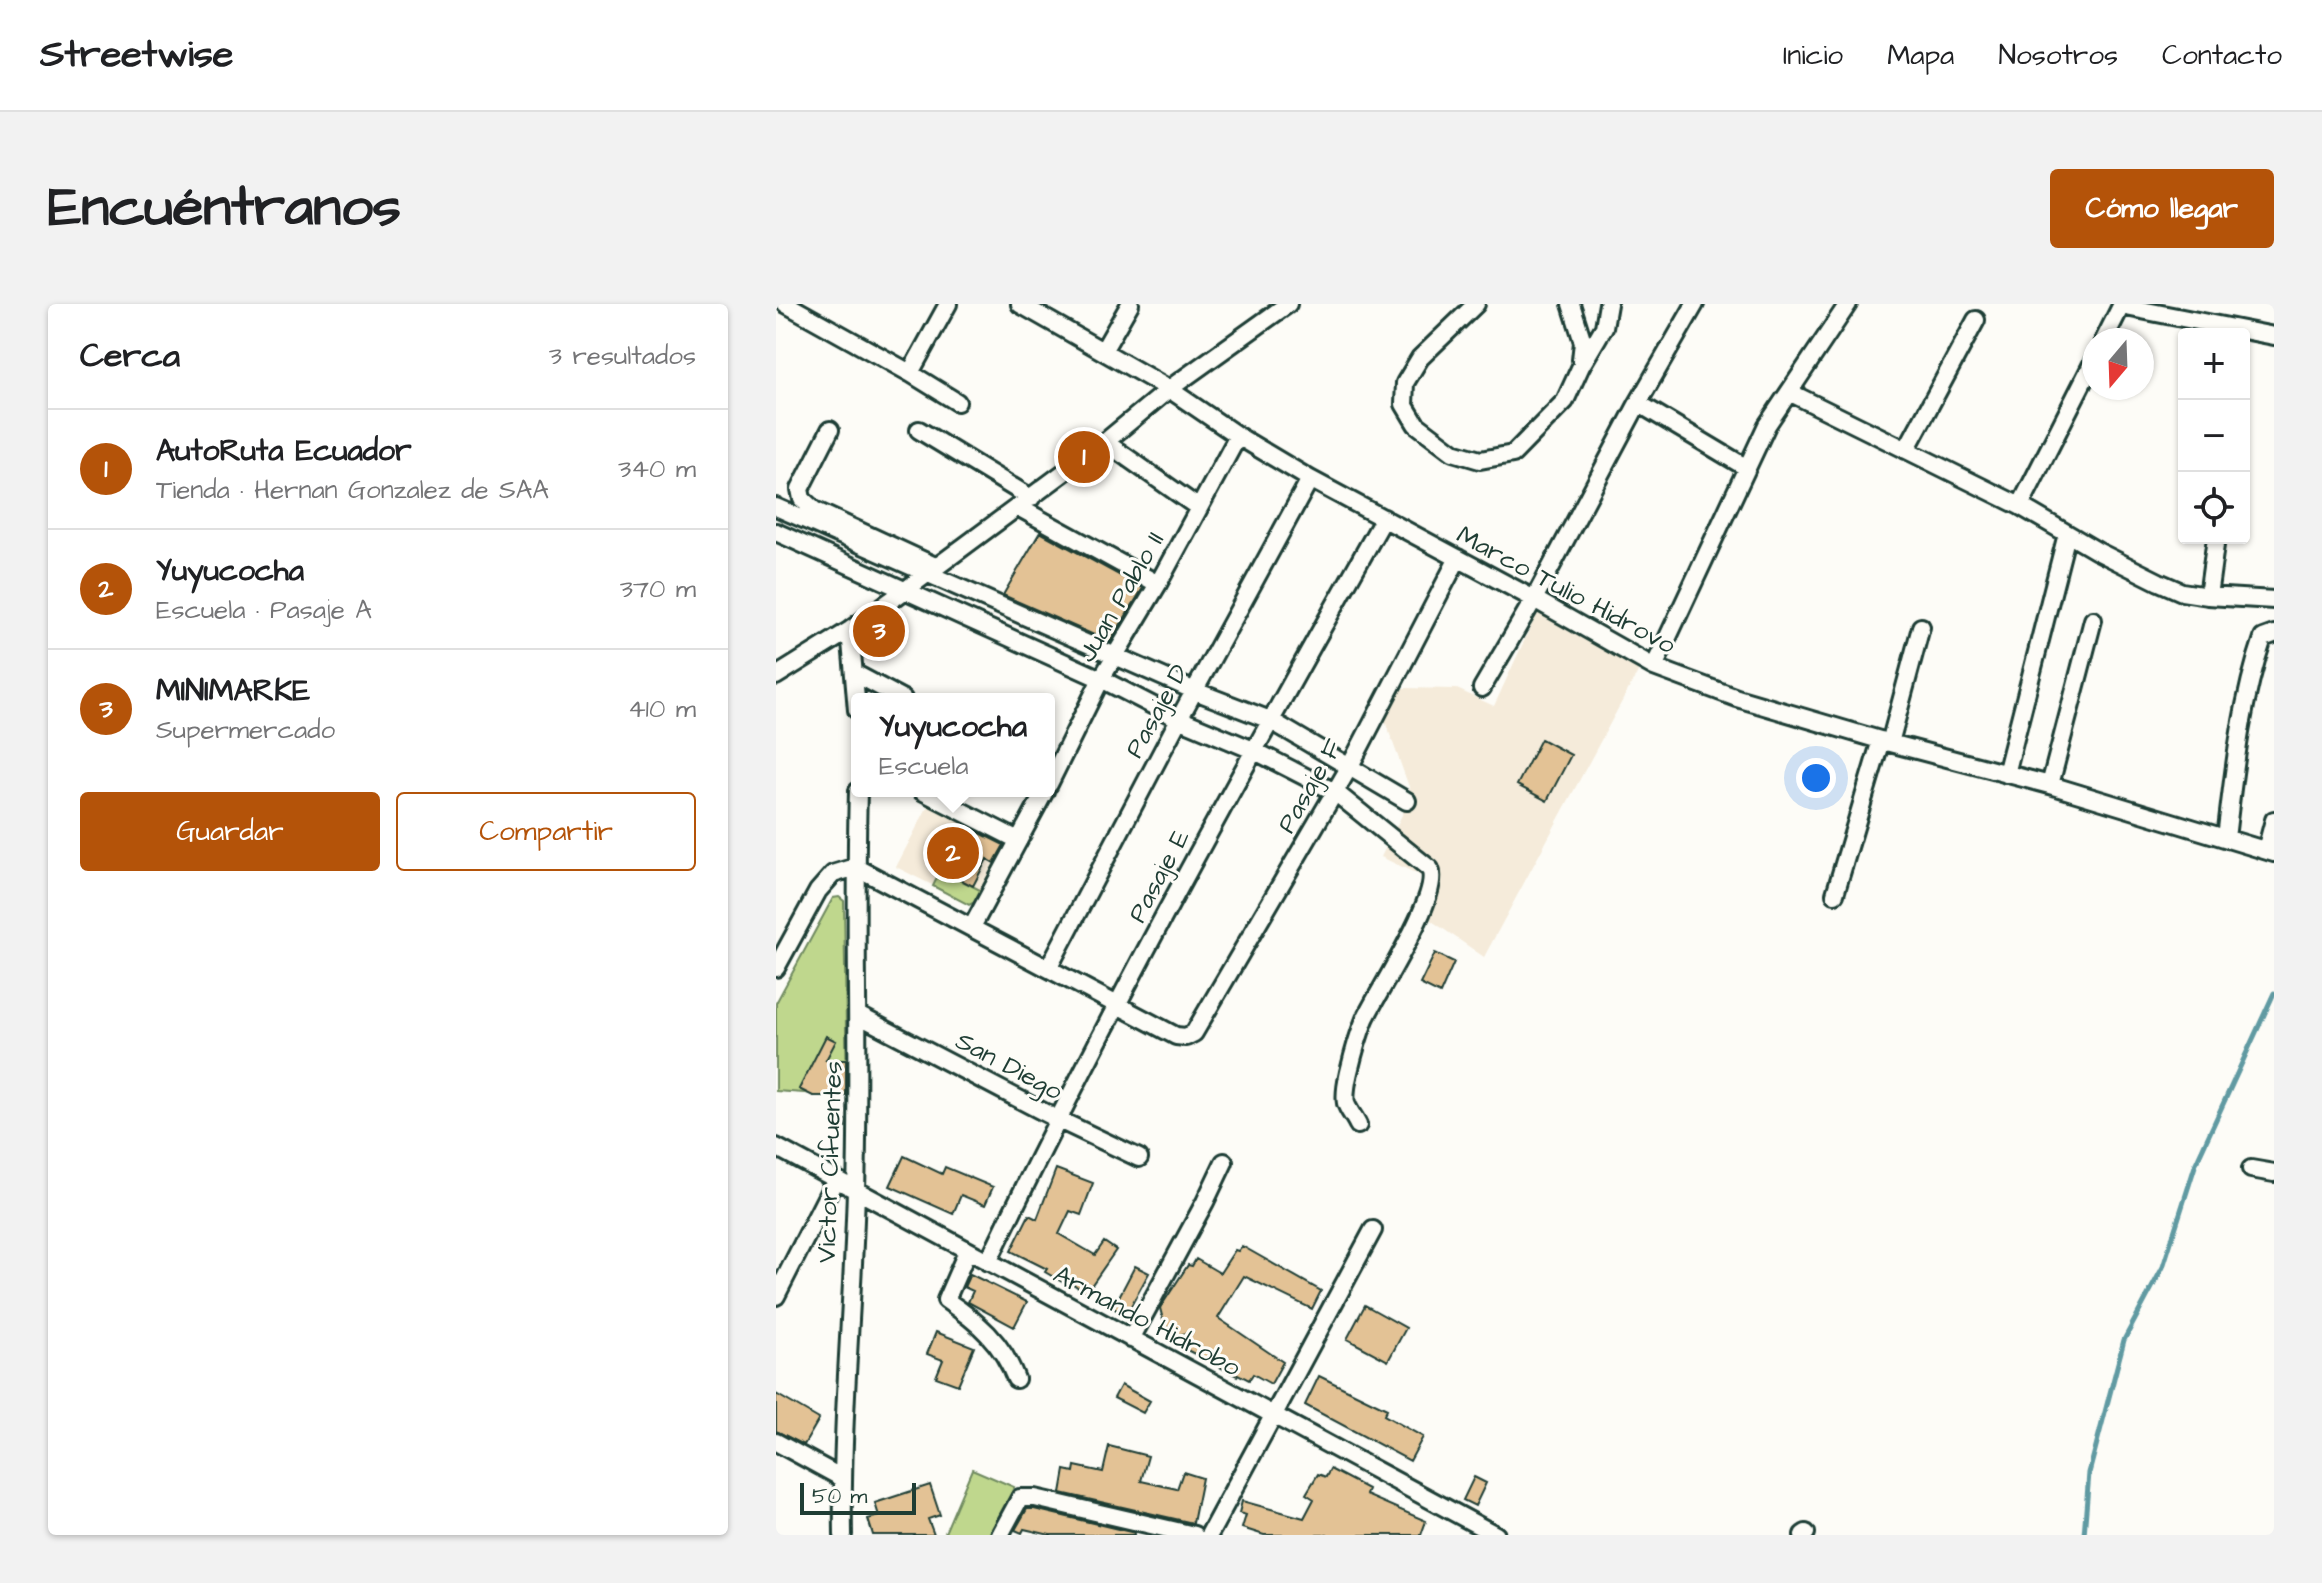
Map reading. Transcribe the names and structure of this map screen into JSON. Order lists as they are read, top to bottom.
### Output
{
  "streets": {
    "street": [
      "Marco Tulio Hidrovo",
      "Juan Pablo II",
      "Pasaje D",
      "Pasaje F",
      "Pasaje E",
      "San Diego",
      "Victor Cifuentes",
      "Armando Hidrobo"
    ]
  },
  "crossings": [
    ["Marco Tulio Hidrovo", "Juan Pablo II"],
    ["Marco Tulio Hidrovo", "Pasaje D"],
    ["Marco Tulio Hidrovo", "Pasaje F"],
    ["Marco Tulio Hidrovo", "Pasaje E"],
    ["Pasaje F", "Pasaje E"],
    ["Pasaje E", "San Diego"],
    ["Pasaje E", "Armando Hidrobo"],
    ["San Diego", "Victor Cifuentes"],
    ["Victor Cifuentes", "Armando Hidrobo"]
  ],
  "scale_bar": "50 m",
  "north": "bottom",
  "page": {
    "header": "Streetwise",
    "nav": [
      "Inicio",
      "Mapa",
      "Nosotros",
      "Contacto"
    ],
    "title": "Encuéntranos",
    "buttons": [
      "Cómo llegar",
      ["Guardar", "Compartir"]
    ],
    "heading": ["Cerca", "3 resultados"],
    "map_buttons": ["+", "−"],
    "list": [
      {
        "mark": "1",
        "name": "AutoRuta Ecuador",
        "note": "Tienda · Hernan Gonzalez de SAA",
        "value": "340 m"
      },
      {
        "mark": "2",
        "name": "Yuyucocha",
        "note": "Escuela · Pasaje A",
        "value": "370 m"
      },
      {
        "mark": "3",
        "name": "MINIMARKE",
        "note": "Supermercado",
        "value": "410 m"
      }
    ],
    "pins": ["1", "3", "2"],
    "popup": ["Yuyucocha", "Escuela"],
    "scale": "50 m"
  }
}
